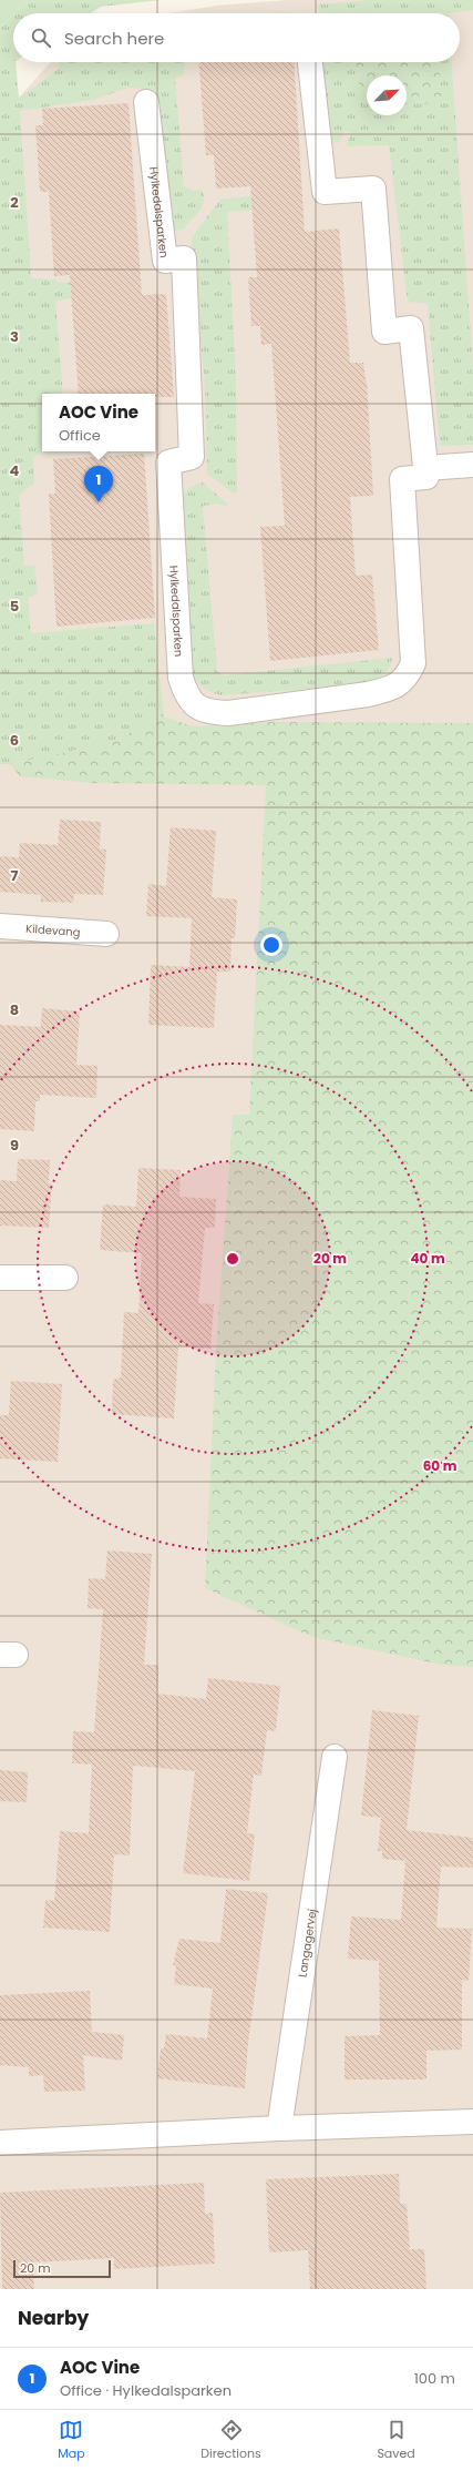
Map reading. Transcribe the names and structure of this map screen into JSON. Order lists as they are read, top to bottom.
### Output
{
  "streets": {
    "street": ["Hylkedalsparken", "Kildevang", "Langagervej"]
  },
  "scale_bar": "20 m",
  "north": "top right",
  "page": {
    "search": "Search here",
    "popup": ["AOC Vine", "Office"],
    "pins": "1",
    "scale": "20 m",
    "heading": "Nearby",
    "list": [
      {
        "mark": "1",
        "name": "AOC Vine",
        "note": "Office · Hylkedalsparken",
        "value": "100 m"
      }
    ],
    "nav": ["Map", "Directions", "Saved"]
  },
  "grid": {
    "rows": [
      "2",
      "3",
      "4",
      "5",
      "6",
      "7",
      "8",
      "9"
    ]
  },
  "rings": ["20 m", "40 m", "60 m"]
}
